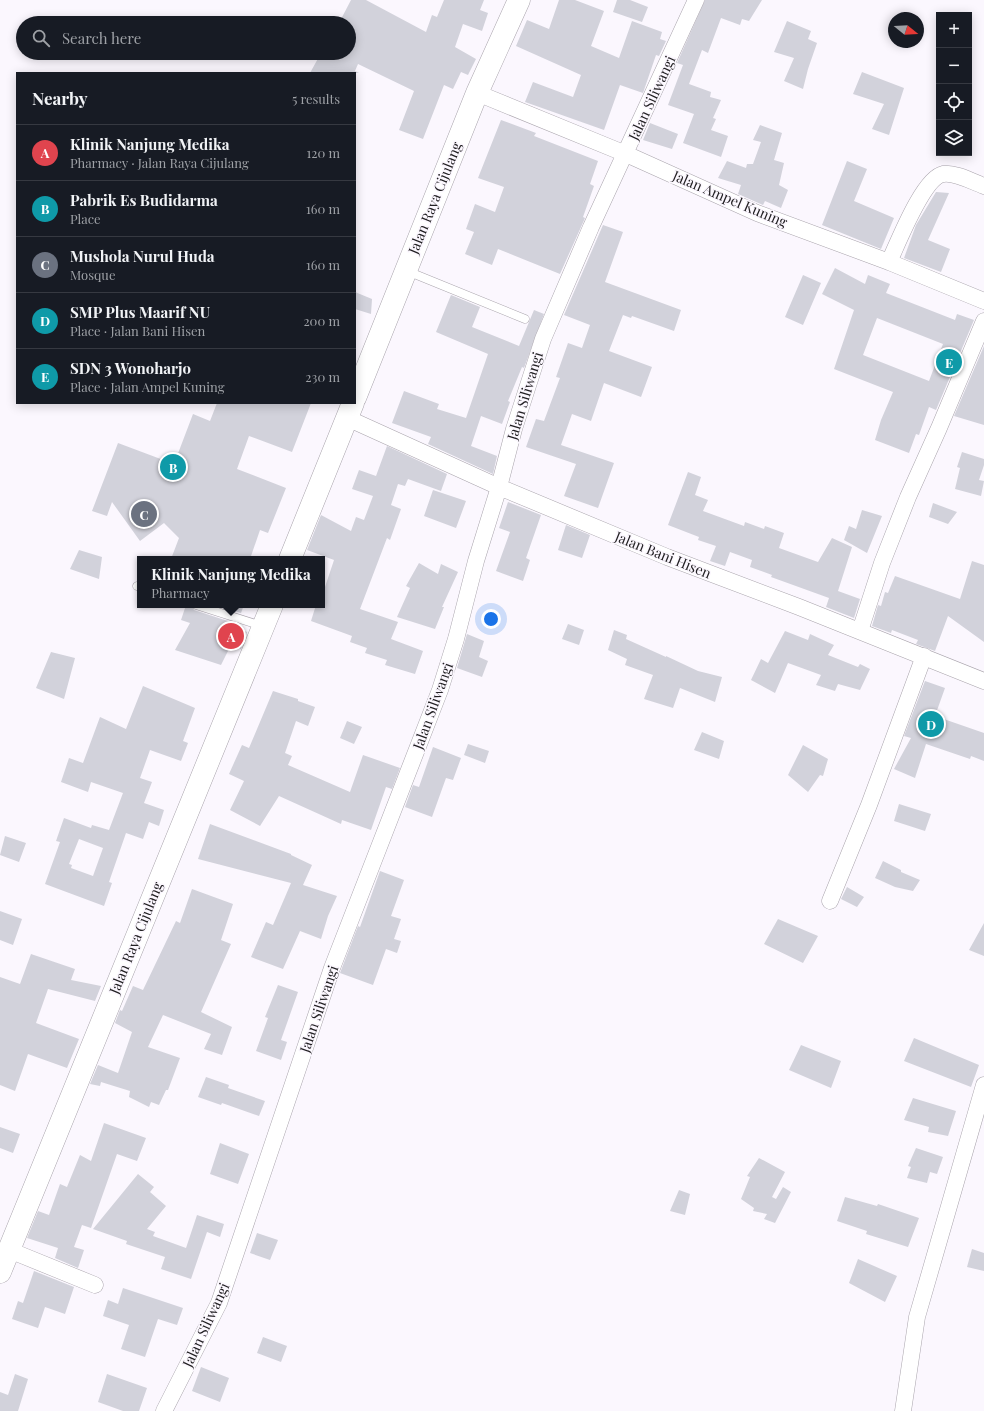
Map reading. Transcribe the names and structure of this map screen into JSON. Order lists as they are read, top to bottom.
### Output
{
  "streets": {
    "highway": ["Jalan Raya Cijulang"],
    "street": ["Jalan Siliwangi", "Jalan Ampel Kuning", "Jalan Bani Hisen"]
  },
  "crossings": [
    ["Jalan Siliwangi", "Jalan Ampel Kuning"],
    ["Jalan Siliwangi", "Jalan Bani Hisen"],
    ["Jalan Raya Cijulang", "Jalan Ampel Kuning"]
  ],
  "north": "right",
  "page": {
    "map_buttons": ["+", "−"],
    "search": "Search here",
    "heading": ["Nearby", "5 results"],
    "list": [
      {
        "mark": "A",
        "name": "Klinik Nanjung Medika",
        "note": "Pharmacy · Jalan Raya Cijulang",
        "value": "120 m"
      },
      {
        "mark": "B",
        "name": "Pabrik Es Budidarma",
        "note": "Place",
        "value": "160 m"
      },
      {
        "mark": "C",
        "name": "Mushola Nurul Huda",
        "note": "Mosque",
        "value": "160 m"
      },
      {
        "mark": "D",
        "name": "SMP Plus Maarif NU",
        "note": "Place · Jalan Bani Hisen",
        "value": "200 m"
      },
      {
        "mark": "E",
        "name": "SDN 3 Wonoharjo",
        "note": "Place · Jalan Ampel Kuning",
        "value": "230 m"
      }
    ],
    "pins": [
      "E",
      "B",
      "C",
      "A",
      "D"
    ],
    "popup": ["Klinik Nanjung Medika", "Pharmacy"]
  }
}
